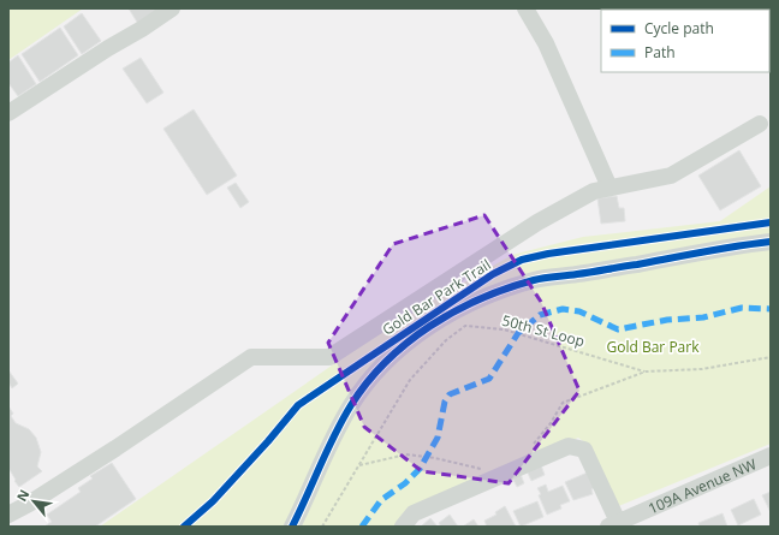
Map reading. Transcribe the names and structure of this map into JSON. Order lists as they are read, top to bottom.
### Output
{
  "streets": {
    "street": ["109A Avenue NW"],
    "path": ["50th St Loop"],
    "cycle path": ["Gold Bar Park Trail"]
  },
  "parks": ["Gold Bar Park"],
  "legend": ["Cycle path", "Path"],
  "north": "top left"
}
